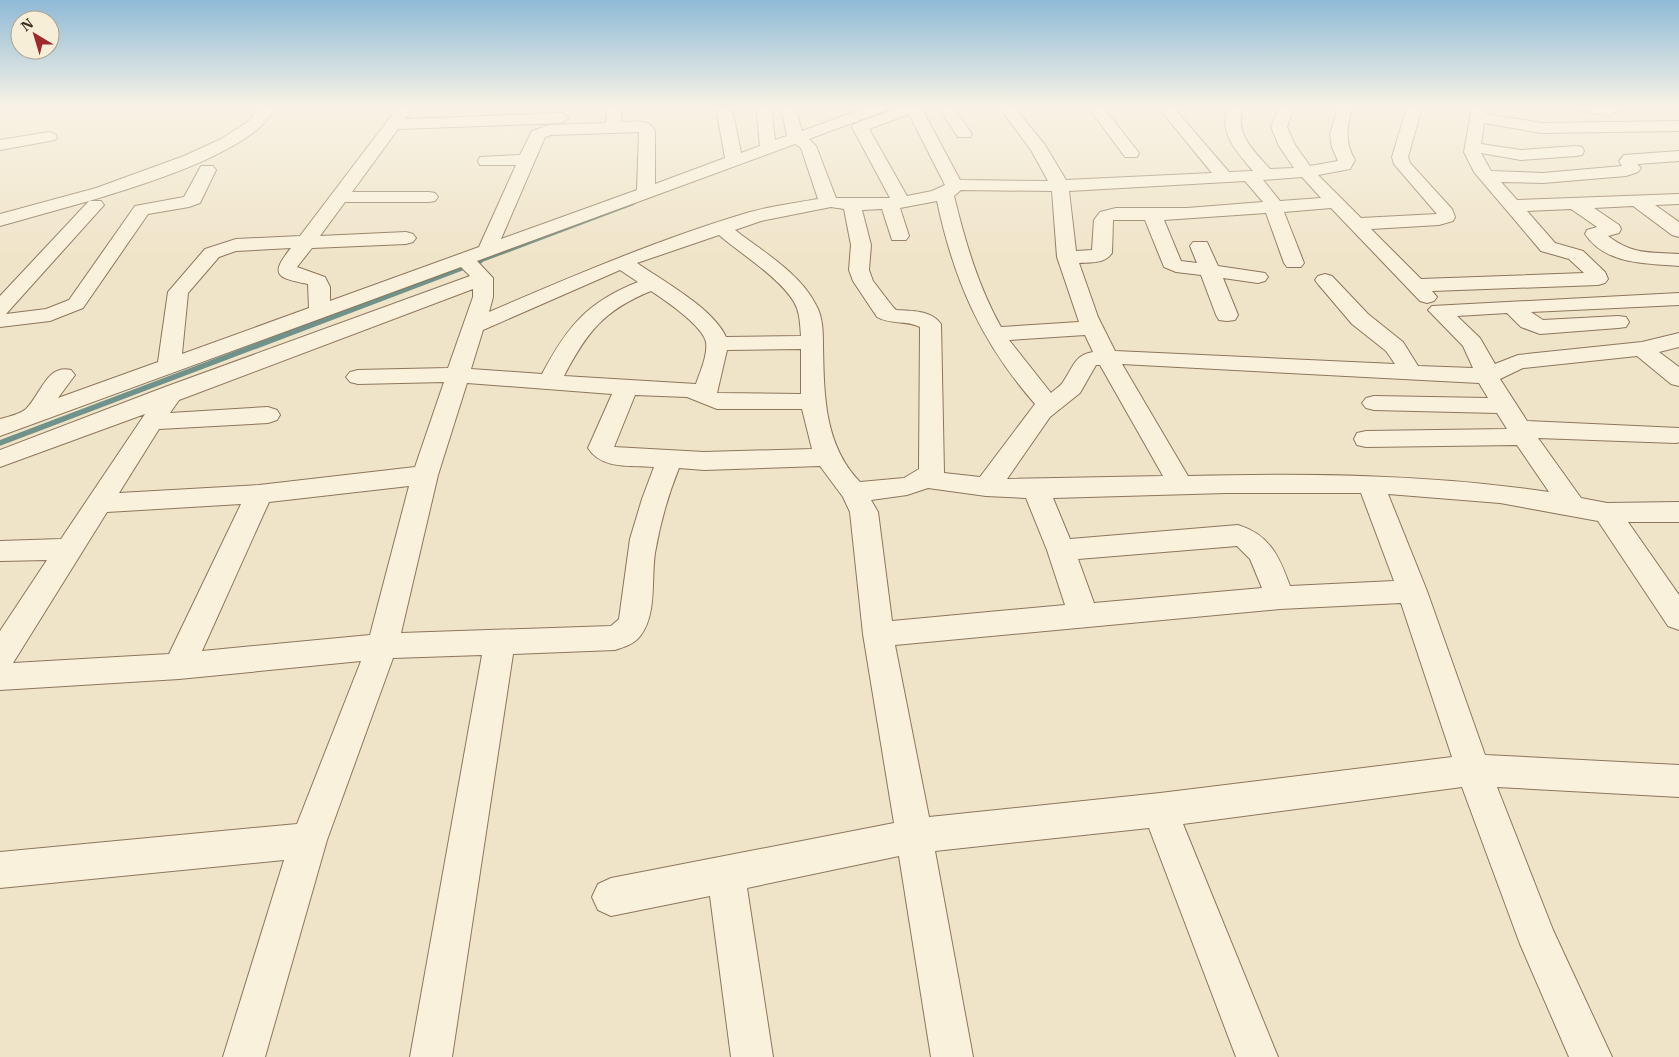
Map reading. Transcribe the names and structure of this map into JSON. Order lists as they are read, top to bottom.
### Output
{
  "north": "top left"
}
